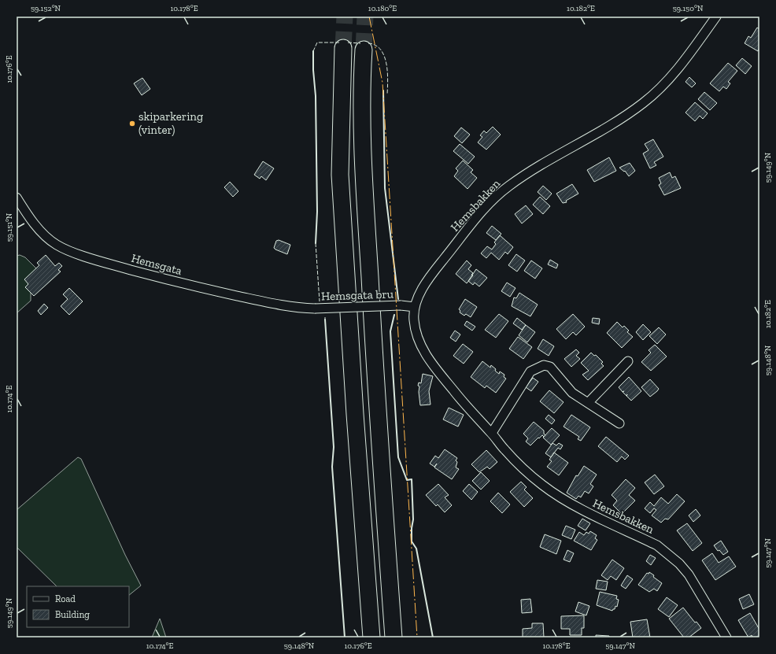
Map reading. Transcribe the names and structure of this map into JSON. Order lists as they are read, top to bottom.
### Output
{
  "streets": {
    "street": ["Hemsbakken", "Hemsgata", "Hemsgata bru"]
  },
  "crossings": [
    ["Hemsbakken", "Hemsgata bru"],
    ["Hemsgata", "Hemsgata bru"]
  ],
  "places": ["skiparkering (vinter)"],
  "legend": ["Road", "Building"],
  "coordinates": [
    "59.152°N",
    "10.178°E",
    "10.180°E",
    "10.182°E",
    "59.150°N",
    "10.176°E",
    "59.149°N",
    "59.151°N",
    "59.148°N",
    "10.174°E",
    "59.147°N"
  ]
}
